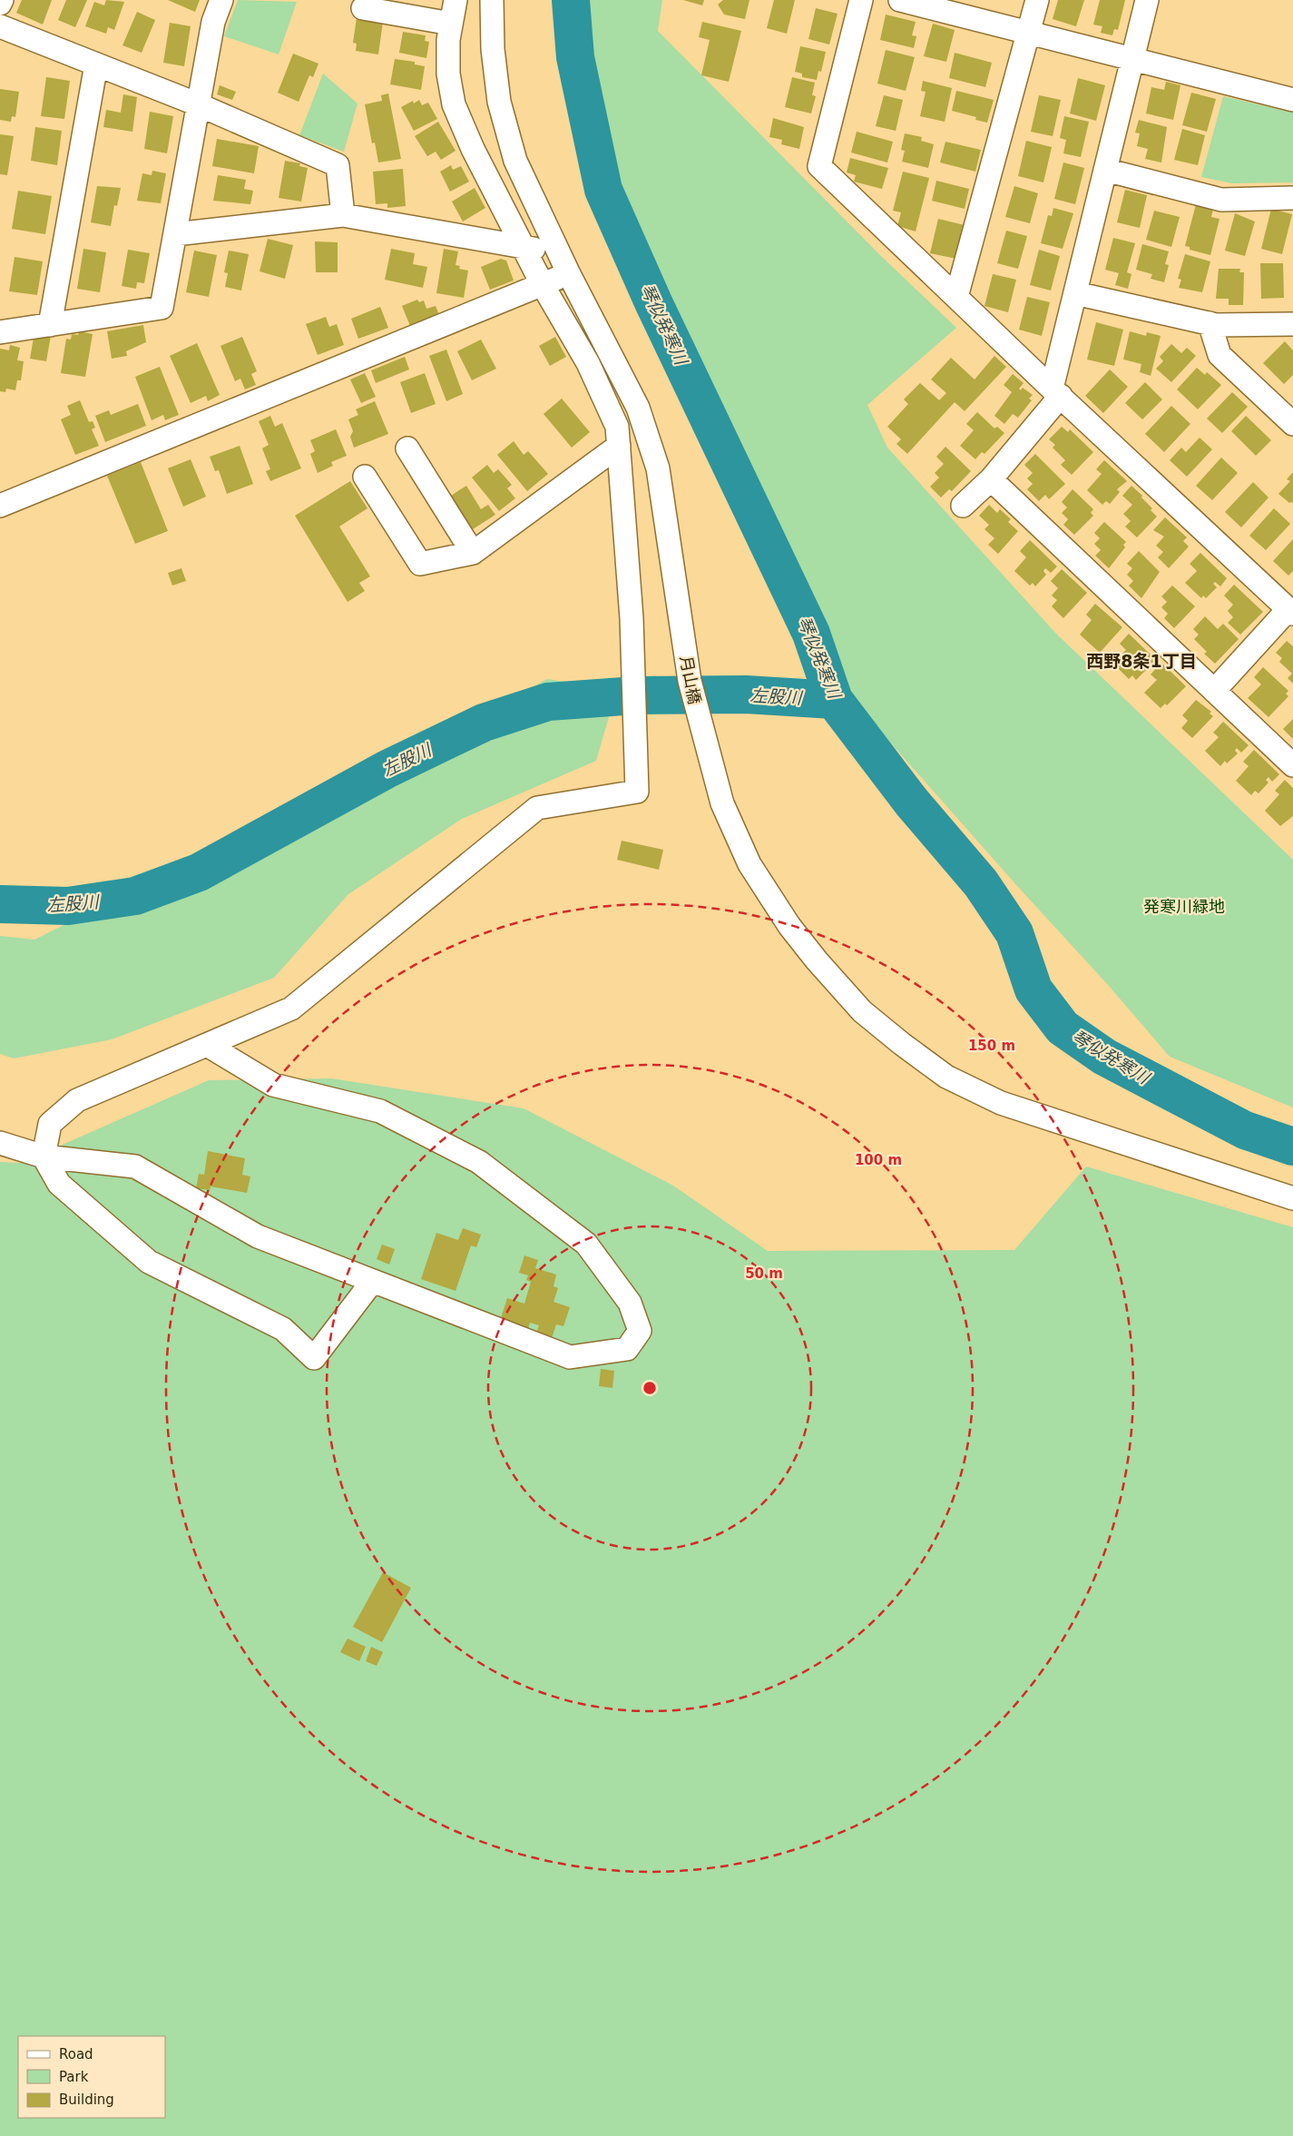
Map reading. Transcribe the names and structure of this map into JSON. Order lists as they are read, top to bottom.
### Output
{
  "streets": {
    "street": ["月山橋"]
  },
  "districts": ["西野8条1丁目"],
  "water": ["琴似発寒川", "左股川"],
  "parks": ["発寒川緑地"],
  "legend": ["Road", "Park", "Building"],
  "rings": ["150 m", "100 m", "50 m"]
}
